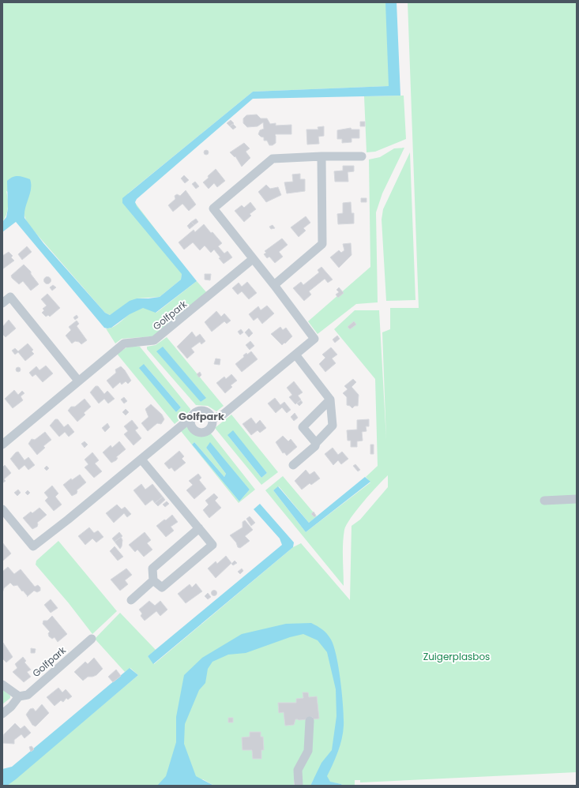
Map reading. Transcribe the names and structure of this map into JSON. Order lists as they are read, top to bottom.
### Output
{
  "streets": {
    "street": ["Golfpark"]
  },
  "districts": ["Golfpark"],
  "parks": ["Zuigerplasbos"]
}
